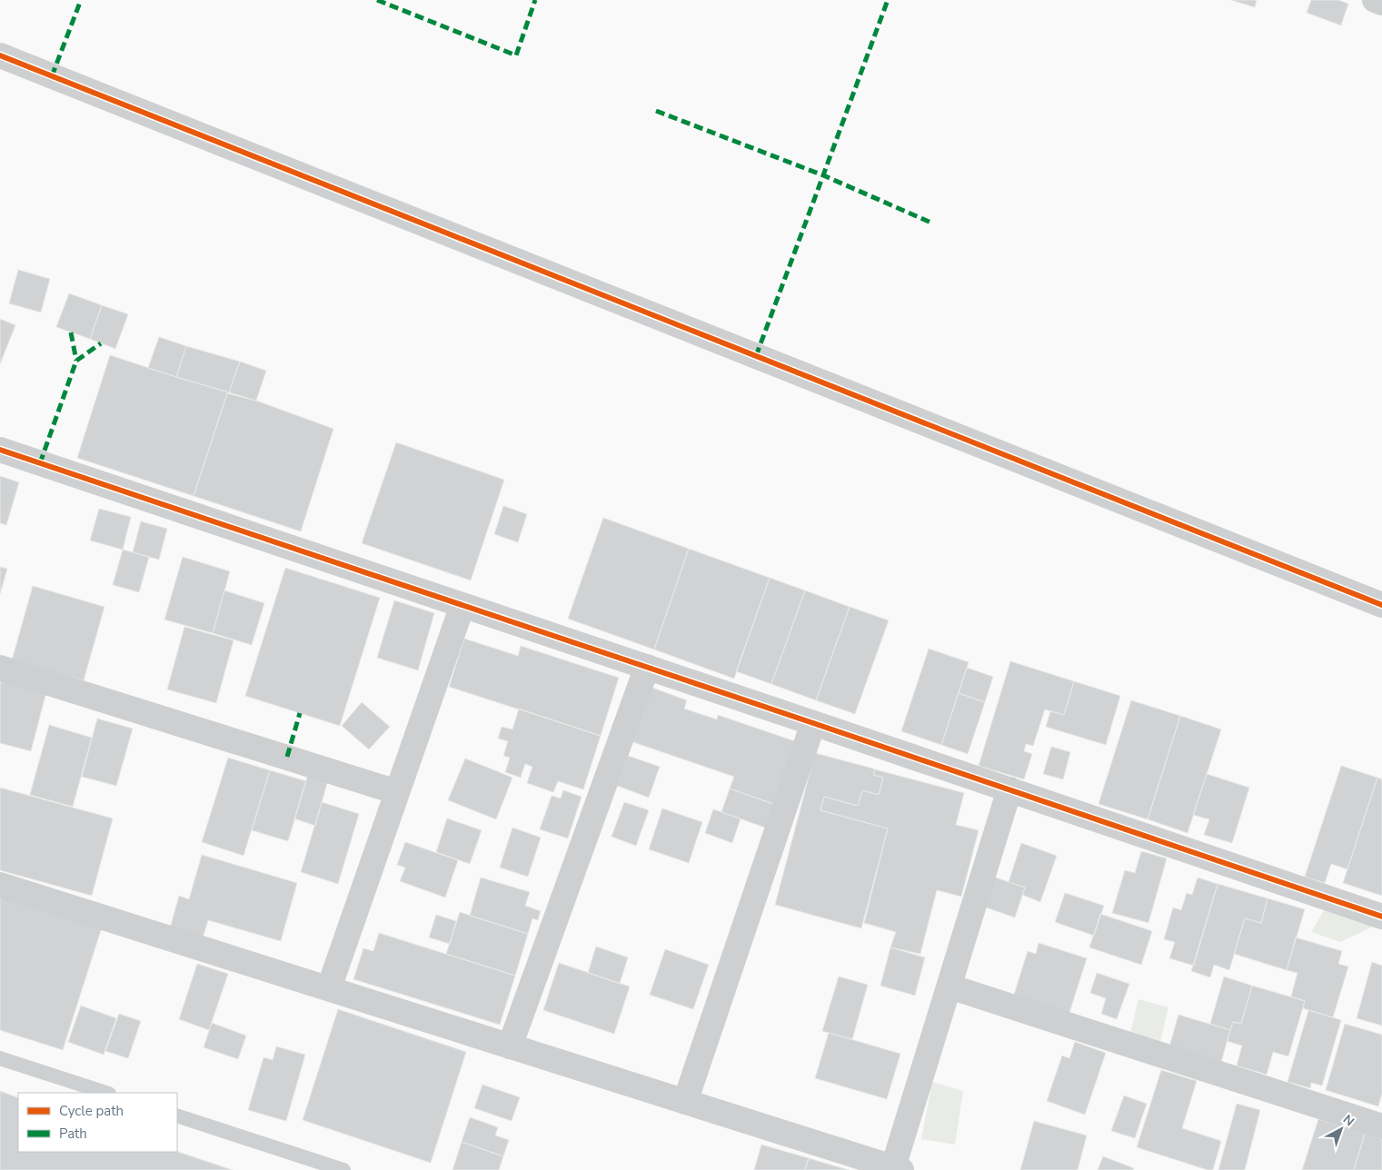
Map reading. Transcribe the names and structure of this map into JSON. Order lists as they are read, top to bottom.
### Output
{
  "legend": ["Cycle path", "Path"],
  "north": "top right"
}
